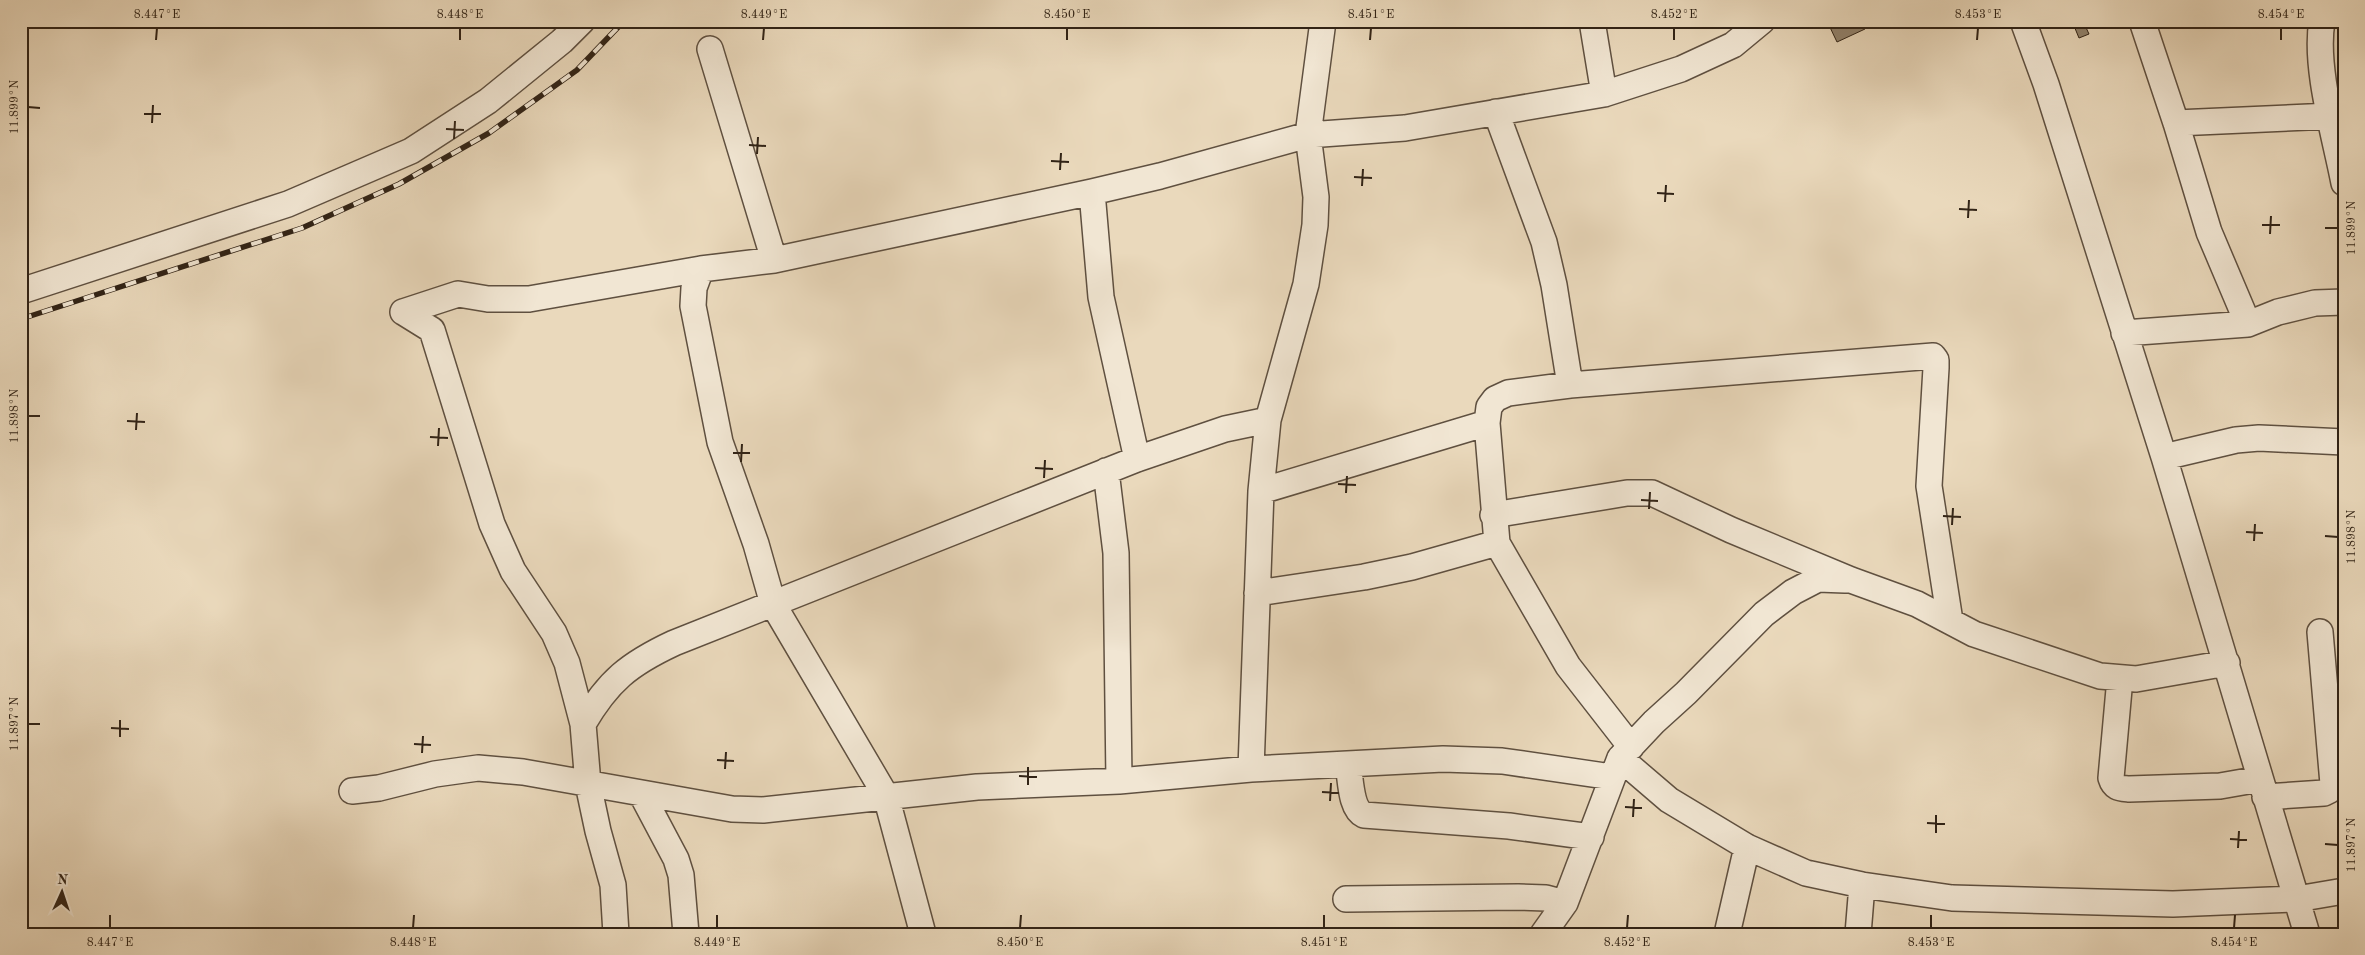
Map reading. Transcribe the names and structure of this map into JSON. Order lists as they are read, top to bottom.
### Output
{
  "north": "top",
  "coordinates": [
    "8.447°E",
    "8.448°E",
    "8.449°E",
    "8.450°E",
    "8.451°E",
    "8.452°E",
    "8.453°E",
    "8.454°E",
    "11.899°N",
    "11.898°N",
    "11.897°N"
  ]
}
